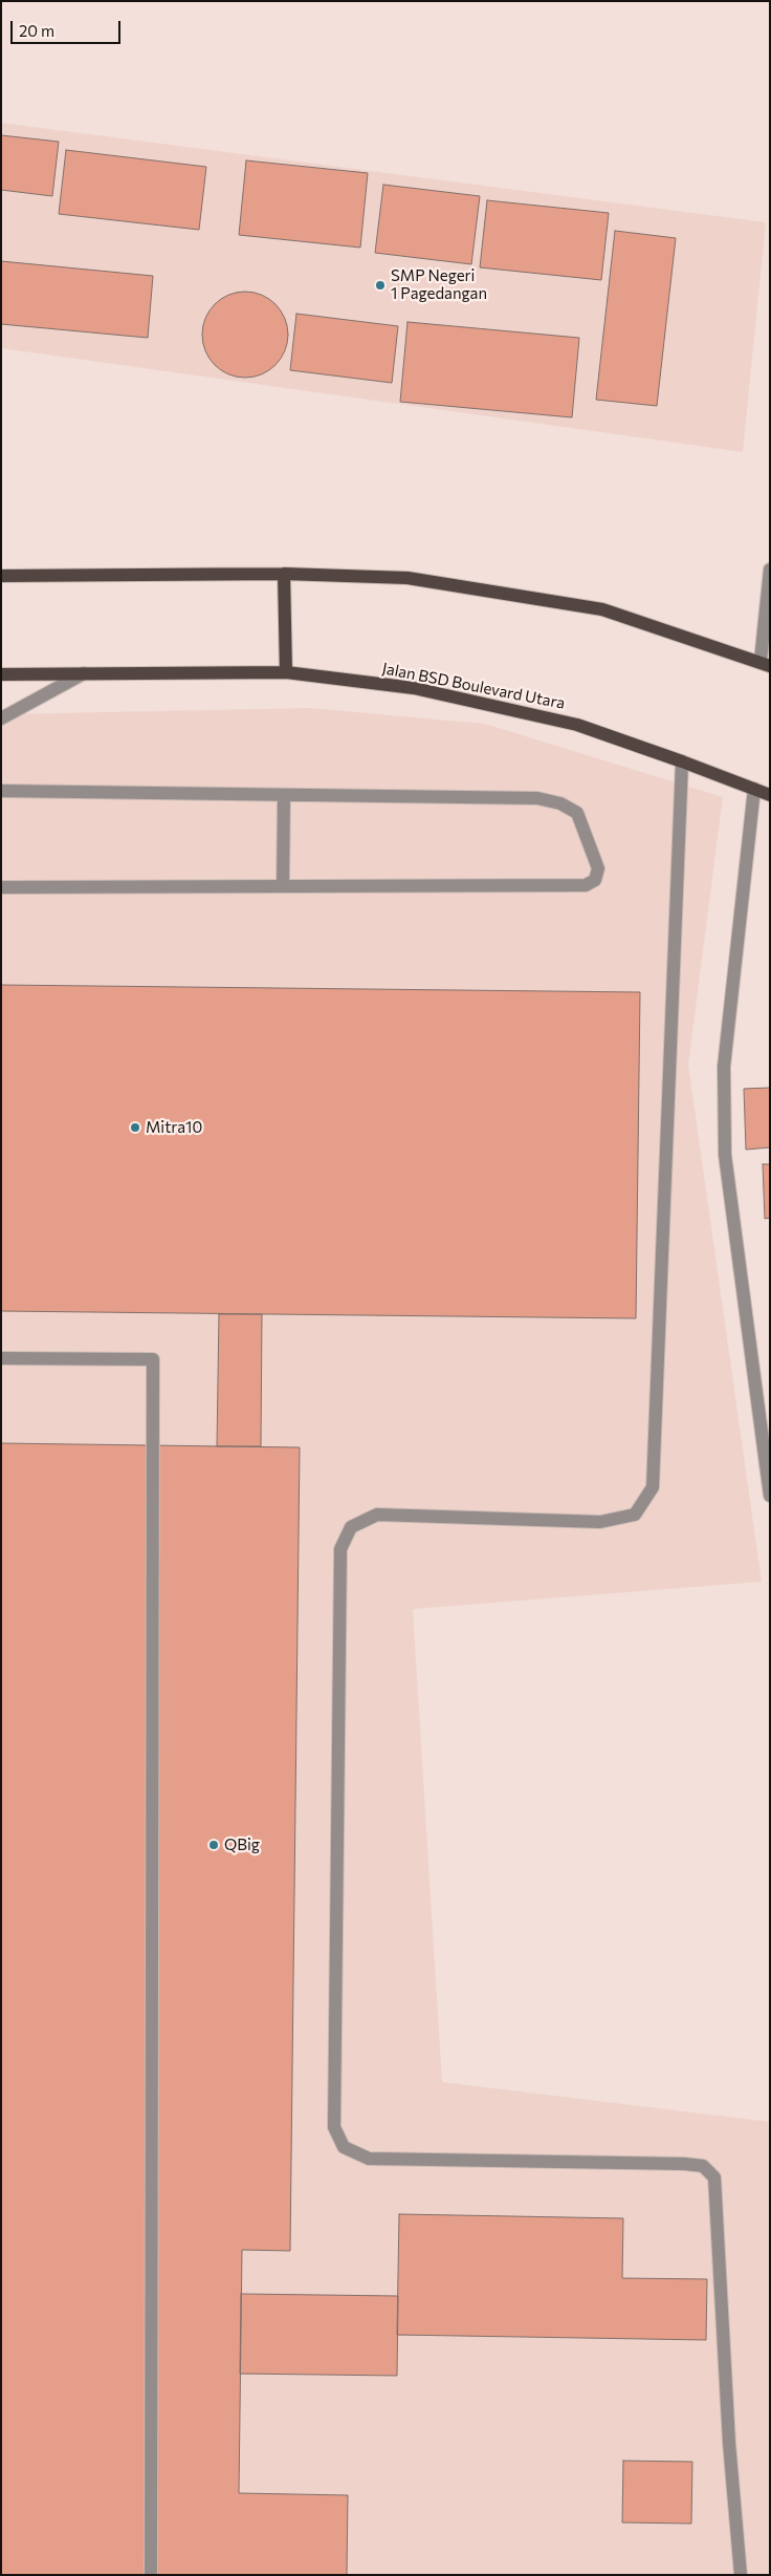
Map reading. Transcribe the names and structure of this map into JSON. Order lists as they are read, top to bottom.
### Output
{
  "streets": {
    "main road": ["Jalan BSD Boulevard Utara"]
  },
  "places": ["SMP Negeri 1 Pagedangan", "Mitra10", "QBig"],
  "scale_bar": "20 m"
}
